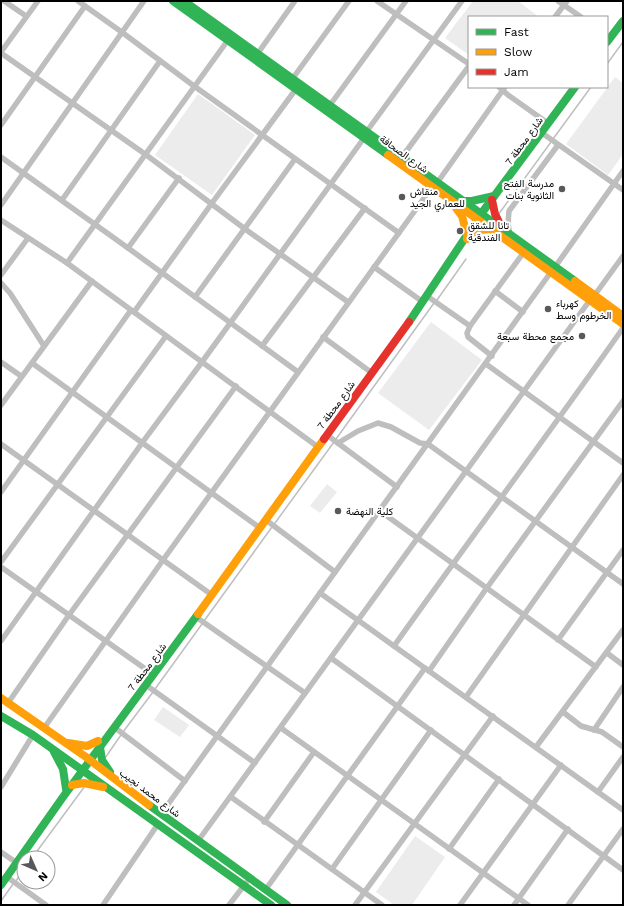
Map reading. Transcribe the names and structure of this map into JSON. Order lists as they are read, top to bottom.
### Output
{
  "streets": {
    "main road": ["شارع محطة 7", "شارع الصحافة", "شارع محمد نجيب"]
  },
  "crossings": [
    ["شارع محطة 7", "شارع الصحافة"],
    ["شارع محطة 7", "شارع محمد نجيب"]
  ],
  "places": [
    "مدرسة الفتح الثانوية بنات",
    "منقاش للعماري الجيد",
    "تانا للشقق الفندقية",
    "كهرباء الخرطوم وسط",
    "مجمع محطة سبعة",
    "كلية النهضة"
  ],
  "legend": ["Fast", "Slow", "Jam"],
  "north": "bottom right"
}
